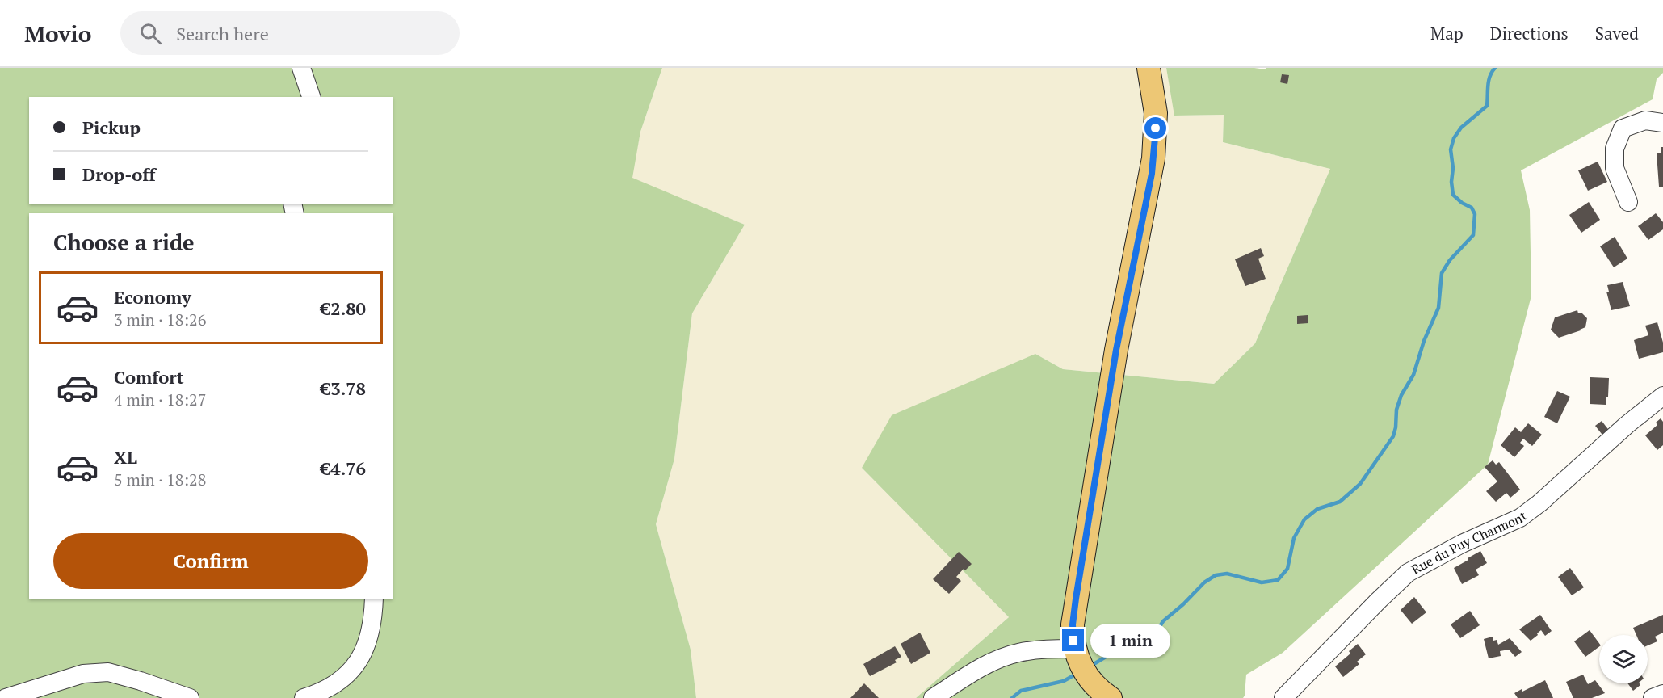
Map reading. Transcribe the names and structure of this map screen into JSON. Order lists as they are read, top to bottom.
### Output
{
  "streets": {
    "street": ["Rue du Puy Charmont"]
  },
  "page": {
    "header": "Movio",
    "search": "Search here",
    "nav": ["Map", "Directions", "Saved"],
    "banner": ["Pickup", "Drop-off"],
    "heading": "Choose a ride",
    "list": [
      {
        "name": "Economy",
        "note": "3 min · 18:26",
        "value": "€2.80"
      },
      {
        "name": "Comfort",
        "note": "4 min · 18:27",
        "value": "€3.78"
      },
      {
        "name": "XL",
        "note": "5 min · 18:28",
        "value": "€4.76"
      }
    ],
    "buttons": "Confirm",
    "bubble": "1 min"
  }
}
